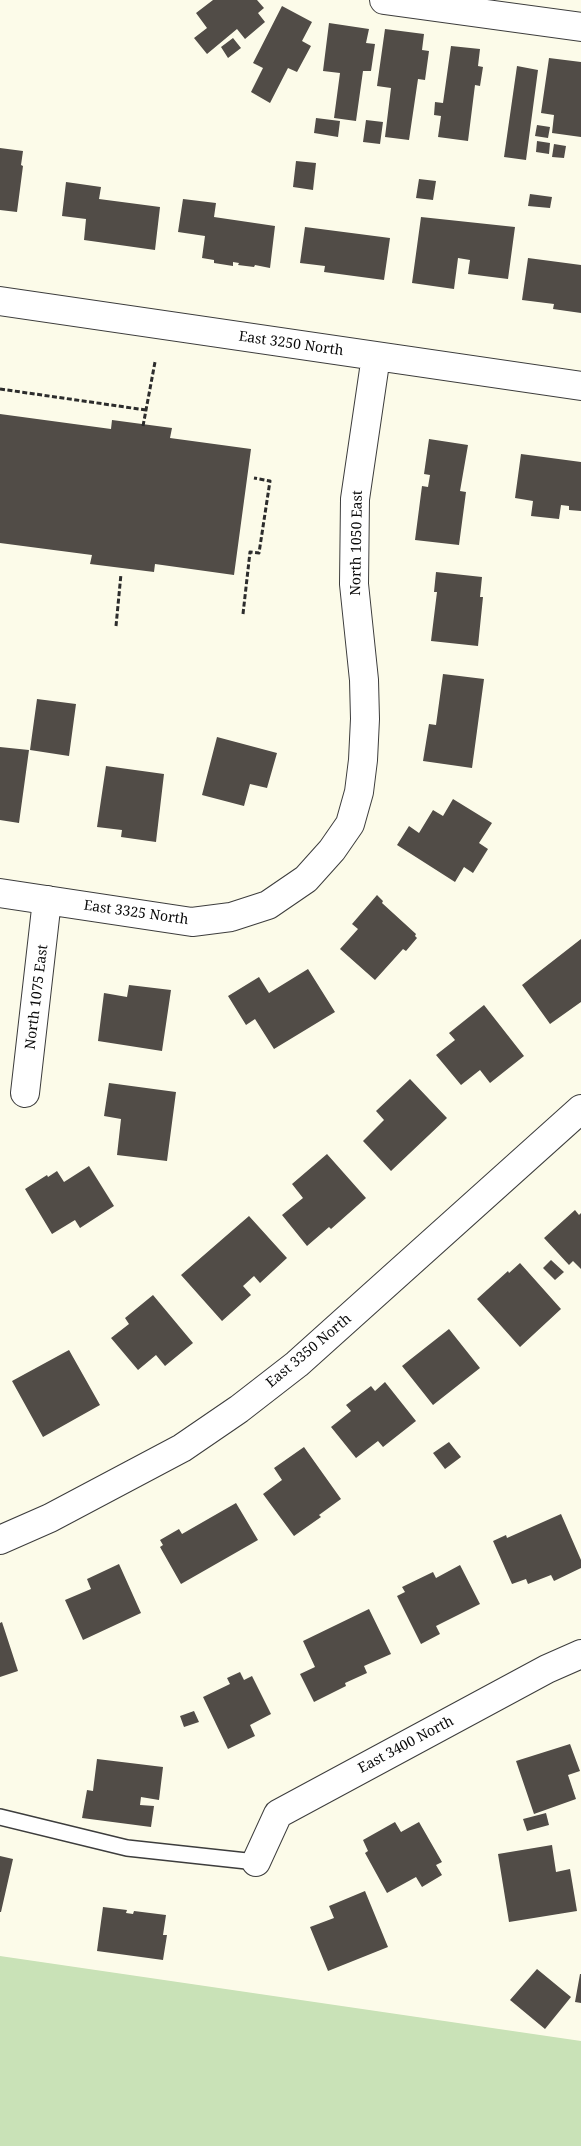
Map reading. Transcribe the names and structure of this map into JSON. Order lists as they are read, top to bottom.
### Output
{
  "streets": {
    "street": [
      "East 3250 North",
      "North 1050 East",
      "East 3325 North",
      "North 1075 East",
      "East 3350 North",
      "East 3400 North"
    ]
  },
  "crossings": [
    ["East 3250 North", "North 1050 East"],
    ["North 1050 East", "East 3325 North"],
    ["East 3325 North", "North 1075 East"]
  ]
}
